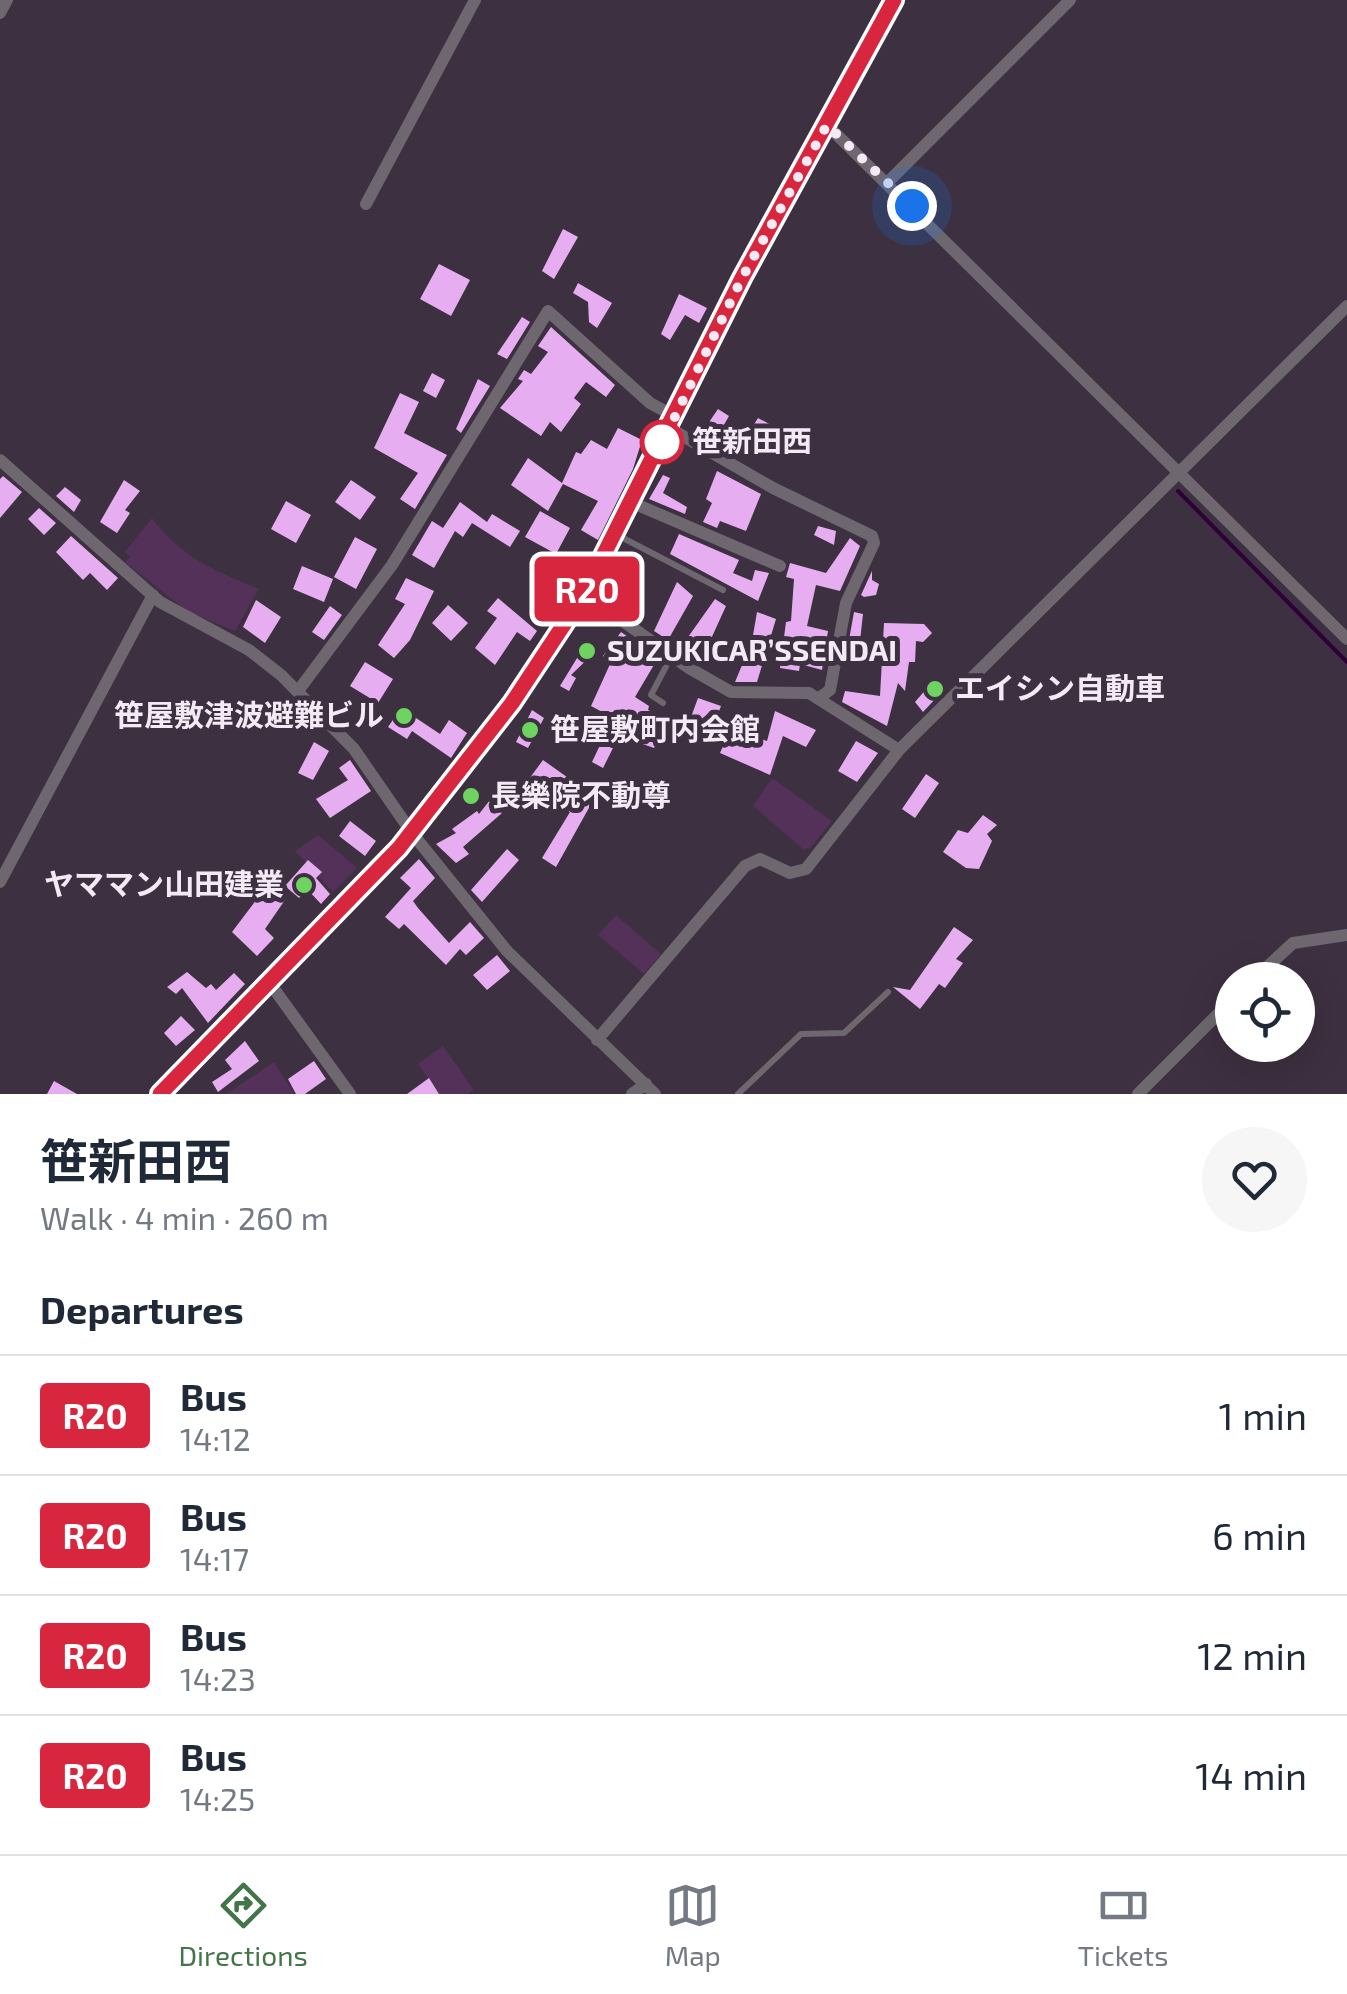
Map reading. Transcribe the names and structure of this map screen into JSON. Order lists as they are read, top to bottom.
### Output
{
  "places": [
    "笹新田西",
    "SUZUKICAR’SSENDAI",
    "エイシン自動車",
    "笹屋敷津波避難ビル",
    "笹屋敷町内会館",
    "長樂院不動尊",
    "ヤママン山田建業"
  ],
  "lines": ["bus line R20"],
  "page": {
    "on_map": "R20",
    "heading": [
      ["笹新田西", "Walk · 4 min · 260 m"],
      "Departures"
    ],
    "list": [
      {
        "mark": "R20",
        "name": "Bus",
        "note": "14:12",
        "value": "1 min"
      },
      {
        "mark": "R20",
        "name": "Bus",
        "note": "14:17",
        "value": "6 min"
      },
      {
        "mark": "R20",
        "name": "Bus",
        "note": "14:23",
        "value": "12 min"
      },
      {
        "mark": "R20",
        "name": "Bus",
        "note": "14:25",
        "value": "14 min"
      }
    ],
    "tabs": ["Directions", "Map", "Tickets"]
  }
}
